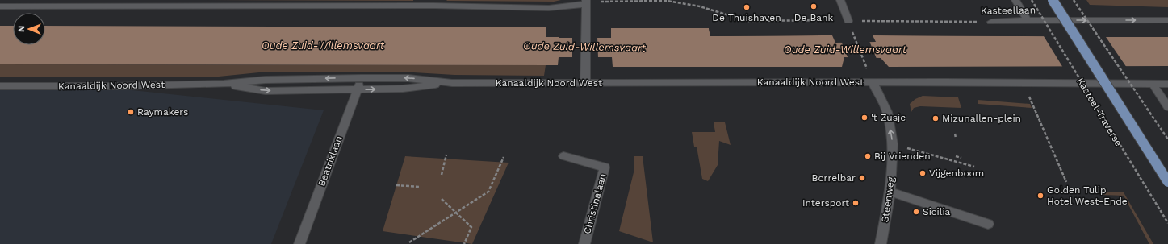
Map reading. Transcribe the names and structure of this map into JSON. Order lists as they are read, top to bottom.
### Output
{
  "streets": {
    "main road": ["Kasteel-Traverse"],
    "street": [
      "Kasteellaan",
      "Kanaaldijk Noord West",
      "Beatrixlaan",
      "Steenweg",
      "Christinalaan"
    ]
  },
  "crossings": [
    ["Kanaaldijk Noord West", "Beatrixlaan"],
    ["Kanaaldijk Noord West", "Steenweg"]
  ],
  "one_way": ["Steenweg"],
  "water": ["Oude Zuid-Willemsvaart"],
  "places": [
    "De Bank",
    "De Thuishaven",
    "Raymakers",
    "'t Zusje",
    "Mizunallen-plein",
    "Bij Vrienden",
    "Vijgenboom",
    "Borrelbar",
    "Golden Tulip Hotel West-Ende",
    "Intersport",
    "Sicilia"
  ],
  "north": "left"
}
